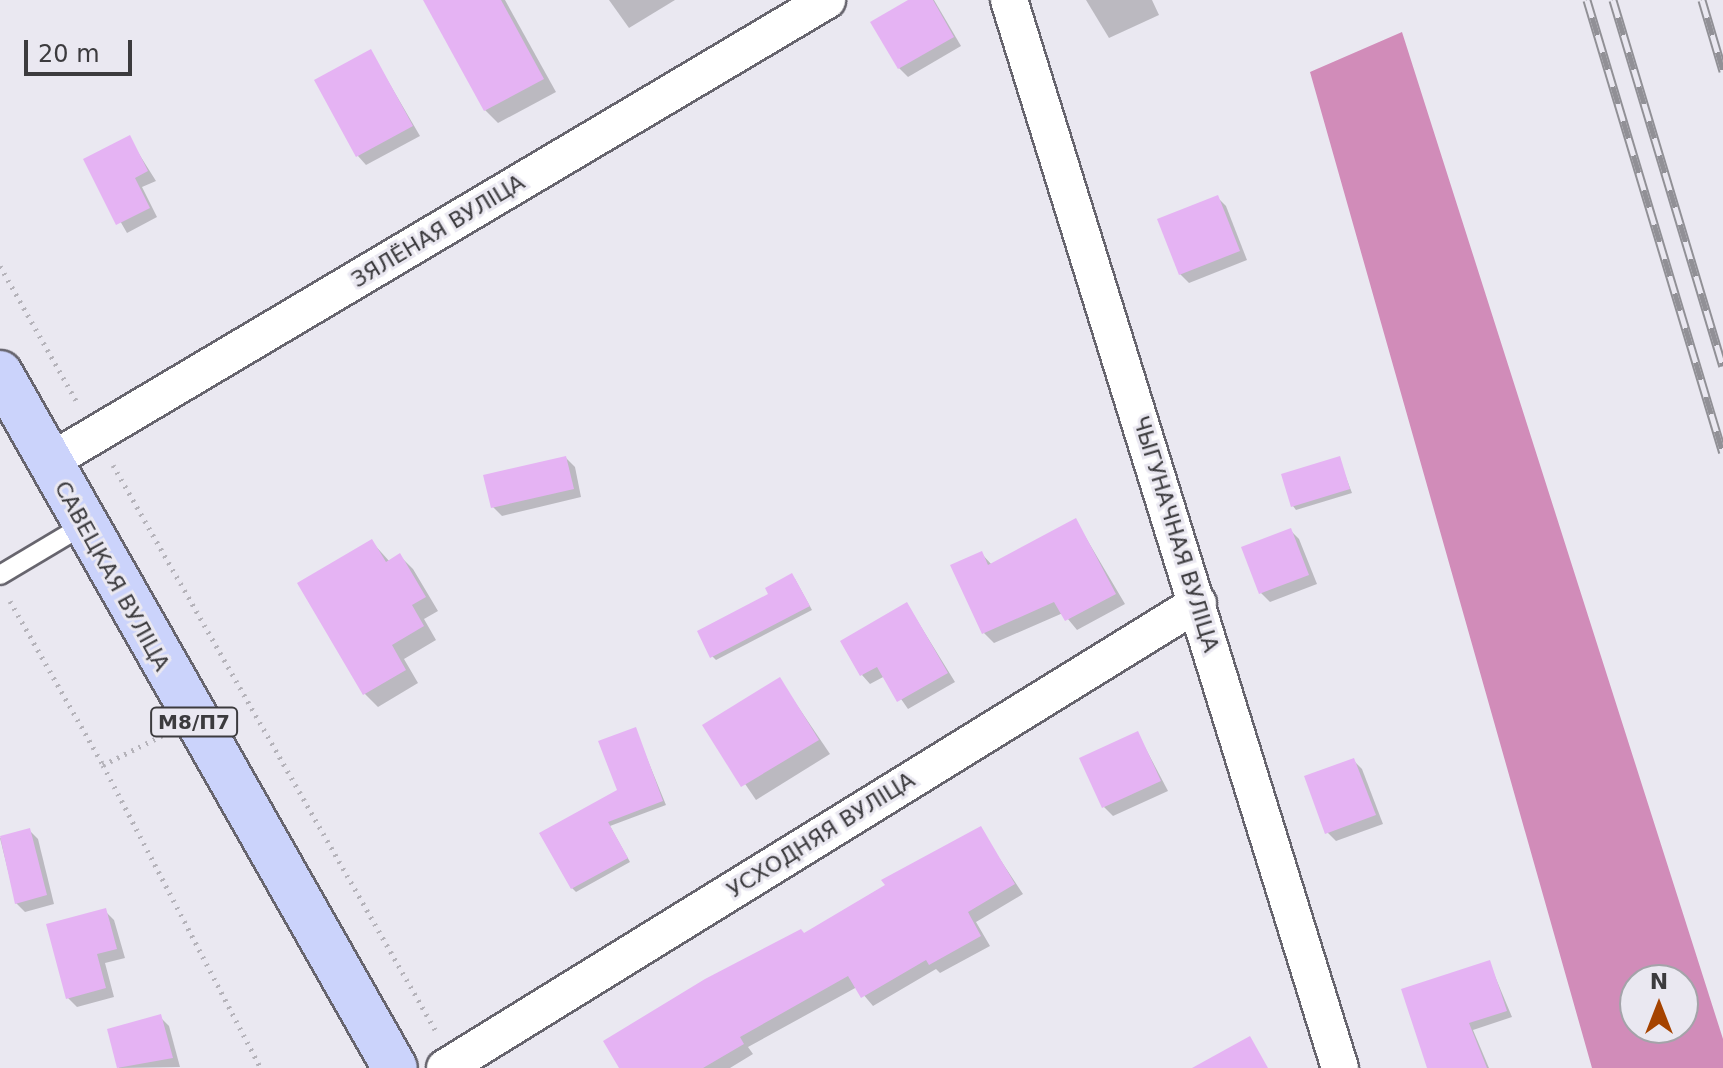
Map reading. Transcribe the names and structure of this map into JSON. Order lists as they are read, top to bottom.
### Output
{
  "streets": {
    "main road": ["САВЕЦКАЯ ВУЛІЦА", "М8/П7"],
    "street": ["ЗЯЛЁНАЯ ВУЛІЦА", "ЧЫГУНАЧНАЯ ВУЛІЦА", "УСХОДНЯЯ ВУЛІЦА"]
  },
  "crossings": [
    ["ЗЯЛЁНАЯ ВУЛІЦА", "САВЕЦКАЯ ВУЛІЦА"],
    ["ЧЫГУНАЧНАЯ ВУЛІЦА", "УСХОДНЯЯ ВУЛІЦА"]
  ],
  "scale_bar": "20 m",
  "north": "top"
}
